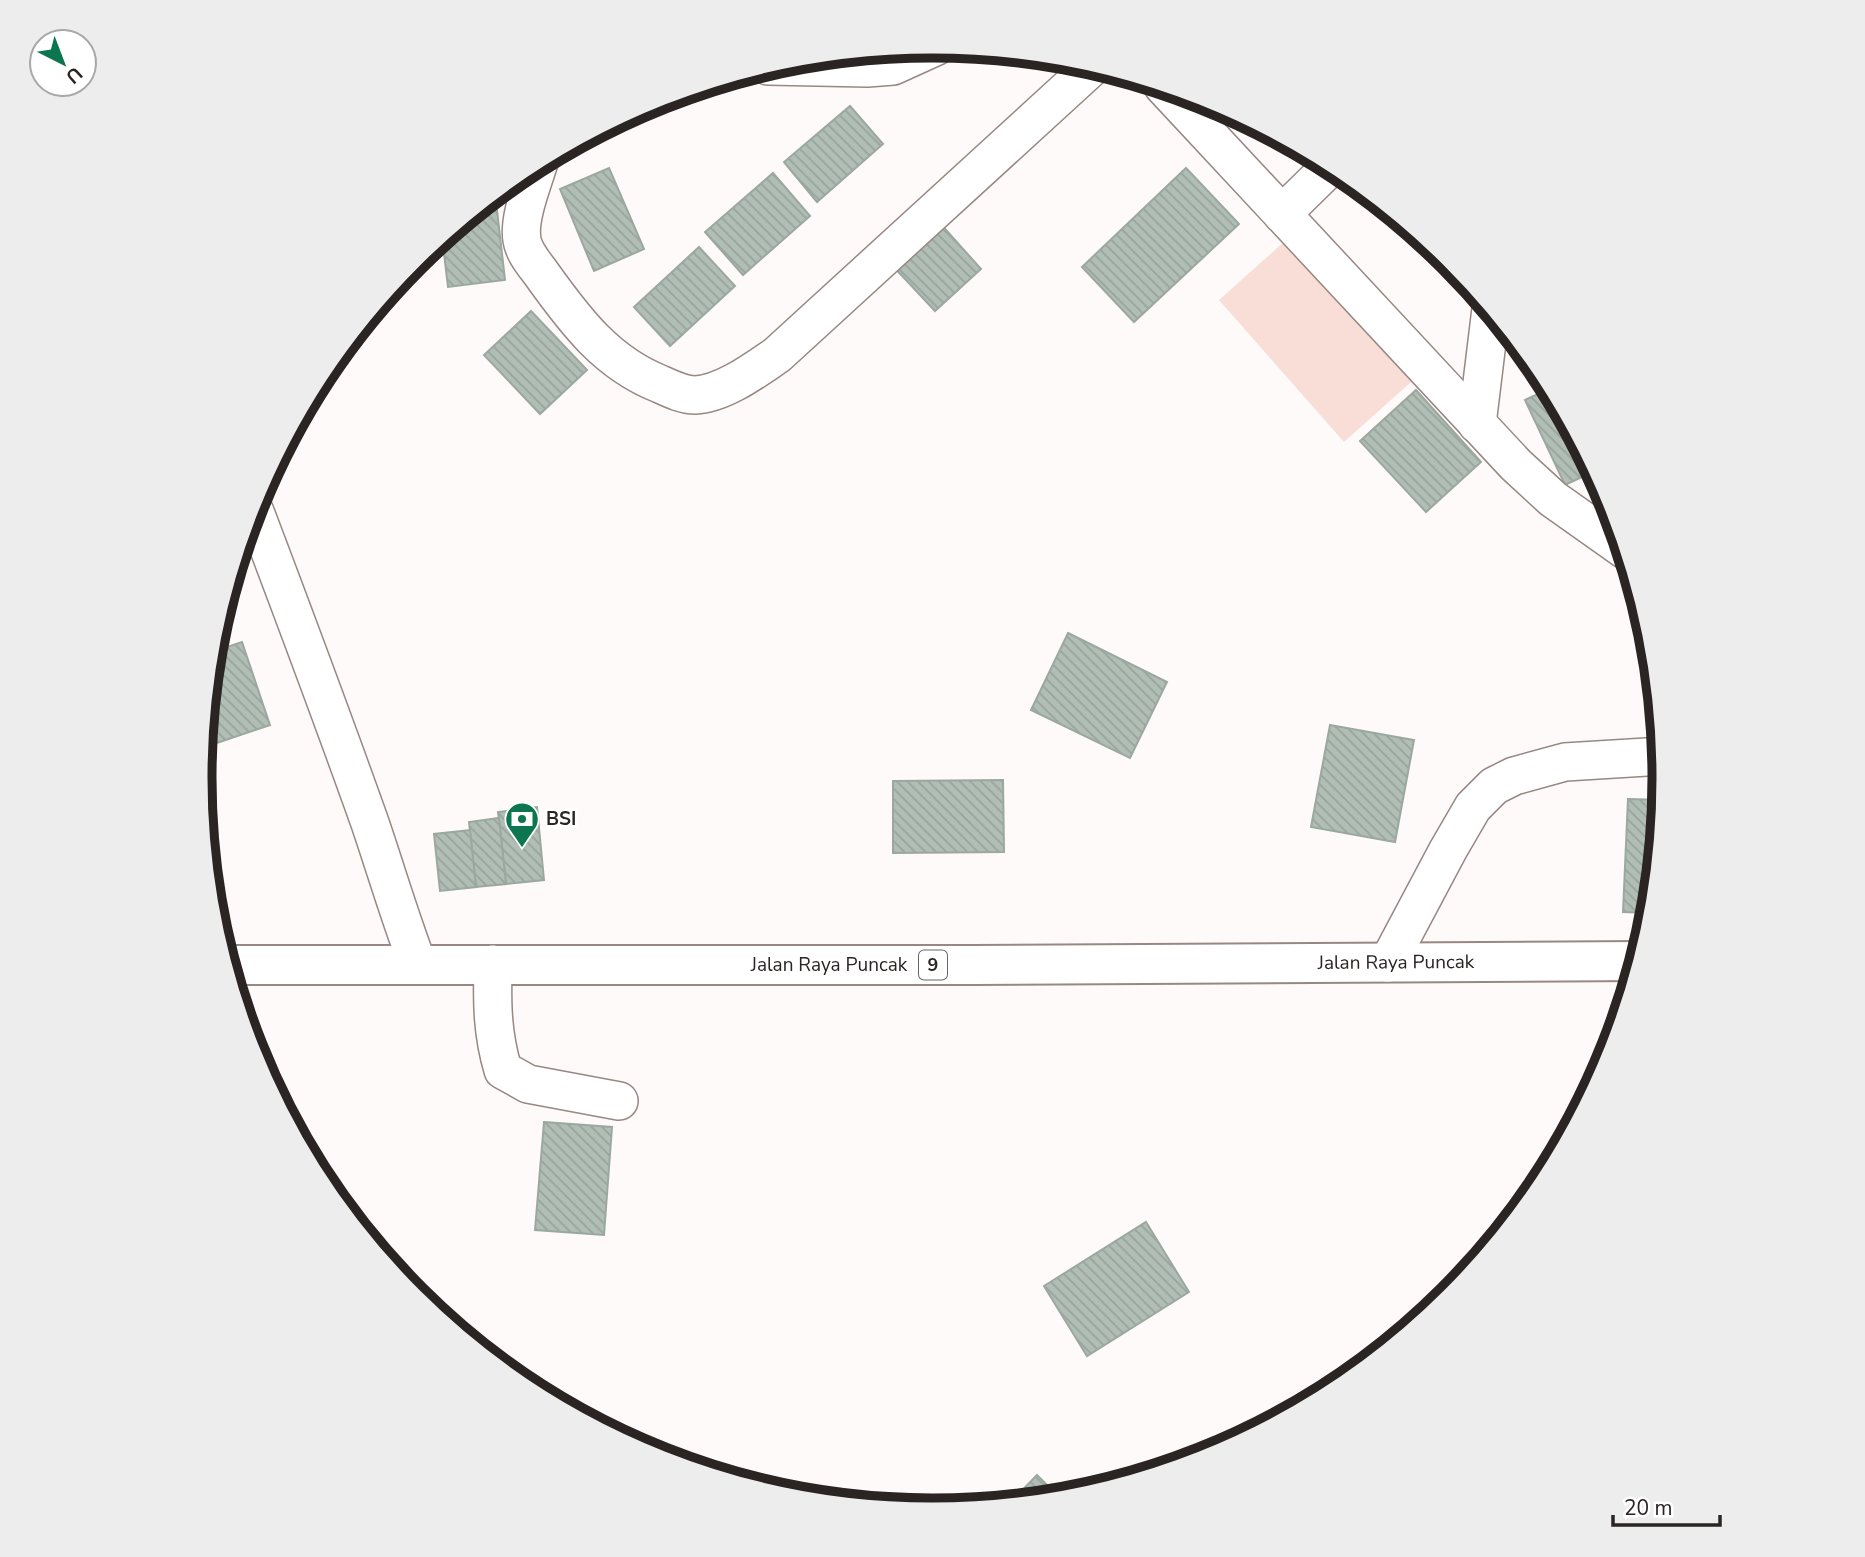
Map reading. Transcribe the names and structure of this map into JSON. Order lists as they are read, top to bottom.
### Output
{
  "streets": {
    "highway": ["Jalan Raya Puncak", "9"]
  },
  "places": {
    "bank": ["BSI"]
  },
  "scale_bar": "20 m",
  "north": "bottom right"
}
